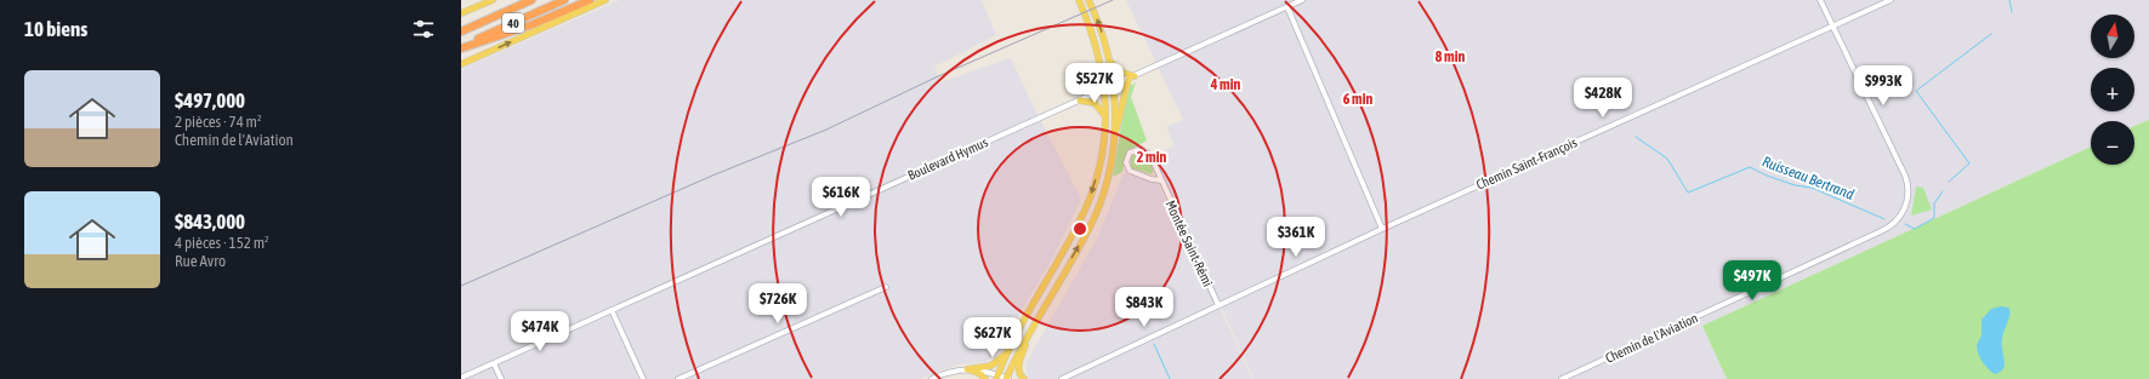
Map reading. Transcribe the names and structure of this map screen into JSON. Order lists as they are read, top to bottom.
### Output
{
  "streets": {
    "highway": ["40"],
    "street": [
      "Boulevard Hymus",
      "Chemin Saint-François",
      "Montée Saint-Rémi",
      "Chemin de l'Aviation"
    ]
  },
  "crossings": [
    ["Chemin Saint-François", "Montée Saint-Rémi"],
    ["Chemin Saint-François", "Chemin de l'Aviation"]
  ],
  "water": ["Ruisseau Bertrand"],
  "north": "top",
  "page": {
    "heading": "10 biens",
    "map_buttons": ["+", "−"],
    "list": [
      {
        "name": "$497,000",
        "note": "2 pièces · 74 m² · Chemin de l'Aviation"
      },
      {
        "name": "$843,000",
        "note": "4 pièces · 152 m² · Rue Avro"
      }
    ],
    "price": [
      "$527K",
      "$993K",
      "$428K",
      "$616K",
      "$361K",
      "$497K",
      "$726K",
      "$843K",
      "$474K",
      "$627K"
    ]
  },
  "rings": [
    "8 min",
    "4 min",
    "6 min",
    "2 min"
  ]
}
